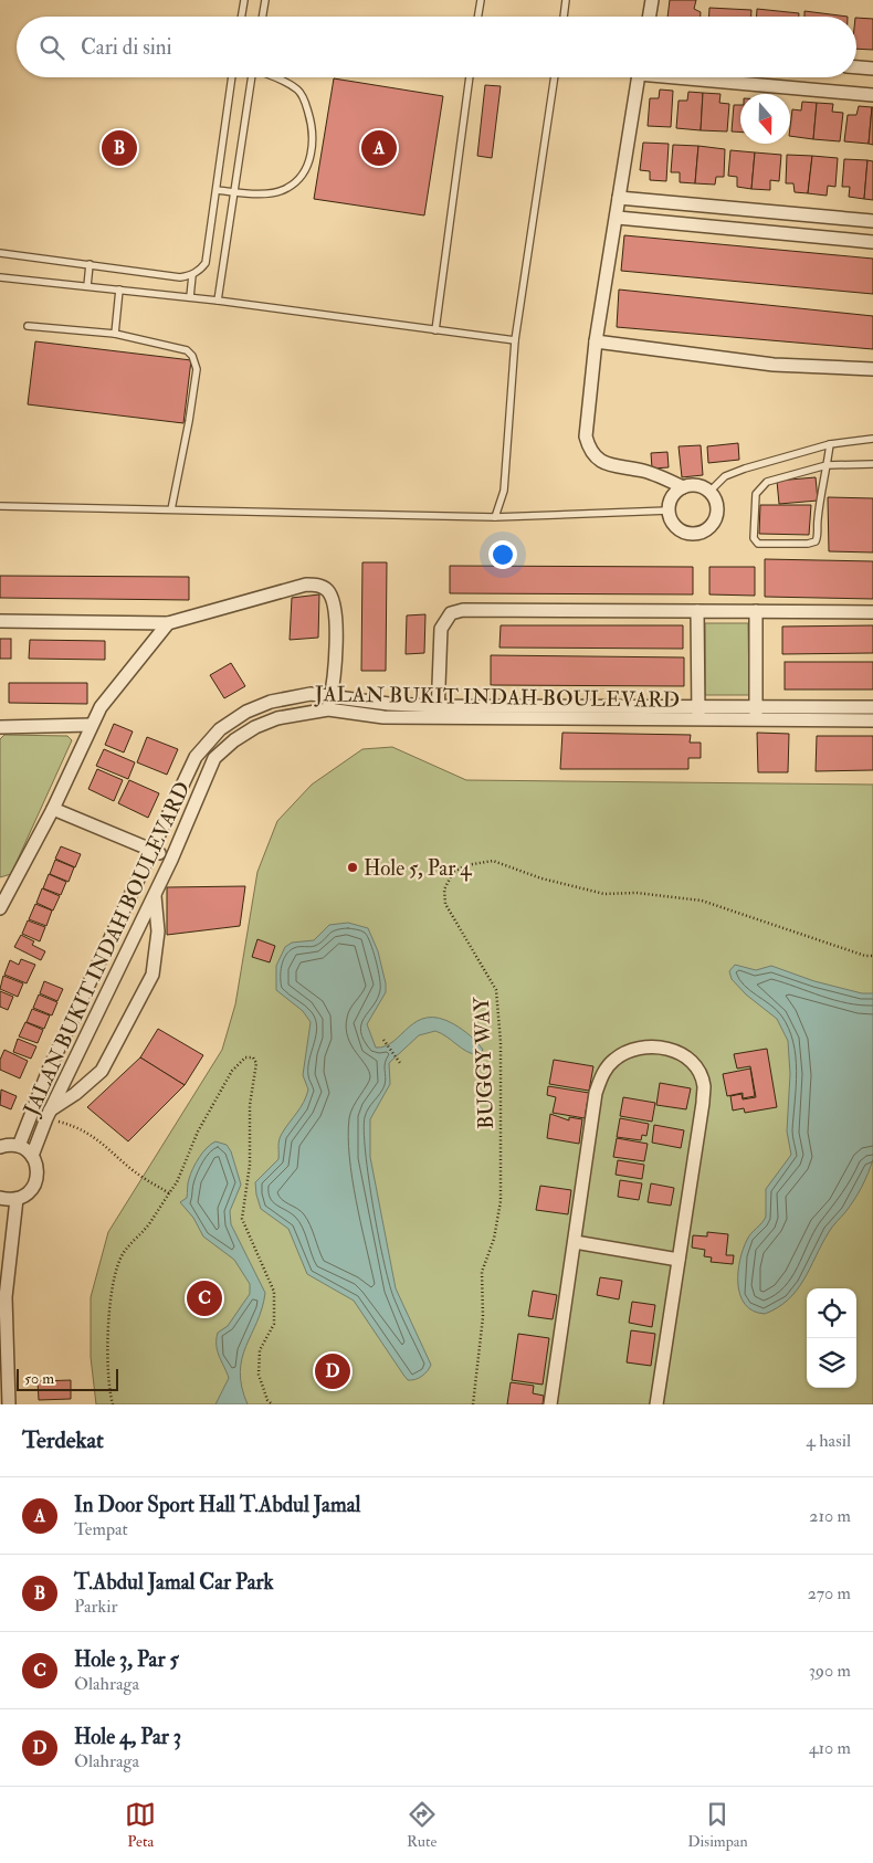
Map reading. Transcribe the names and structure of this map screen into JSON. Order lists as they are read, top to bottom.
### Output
{
  "streets": {
    "street": ["JALAN BUKIT INDAH BOULEVARD"],
    "path": ["BUGGY WAY"]
  },
  "places": ["Hole 5, Par 4"],
  "scale_bar": "50 m",
  "north": "bottom",
  "page": {
    "search": "Cari di sini",
    "pins": [
      "A",
      "B",
      "C",
      "D"
    ],
    "scale": "50 m",
    "heading": ["Terdekat", "4 hasil"],
    "list": [
      {
        "mark": "A",
        "name": "In Door Sport Hall T.Abdul Jamal",
        "note": "Tempat",
        "value": "210 m"
      },
      {
        "mark": "B",
        "name": "T.Abdul Jamal Car Park",
        "note": "Parkir",
        "value": "270 m"
      },
      {
        "mark": "C",
        "name": "Hole 3, Par 5",
        "note": "Olahraga",
        "value": "390 m"
      },
      {
        "mark": "D",
        "name": "Hole 4, Par 3",
        "note": "Olahraga",
        "value": "410 m"
      }
    ],
    "nav": ["Peta", "Rute", "Disimpan"]
  }
}
